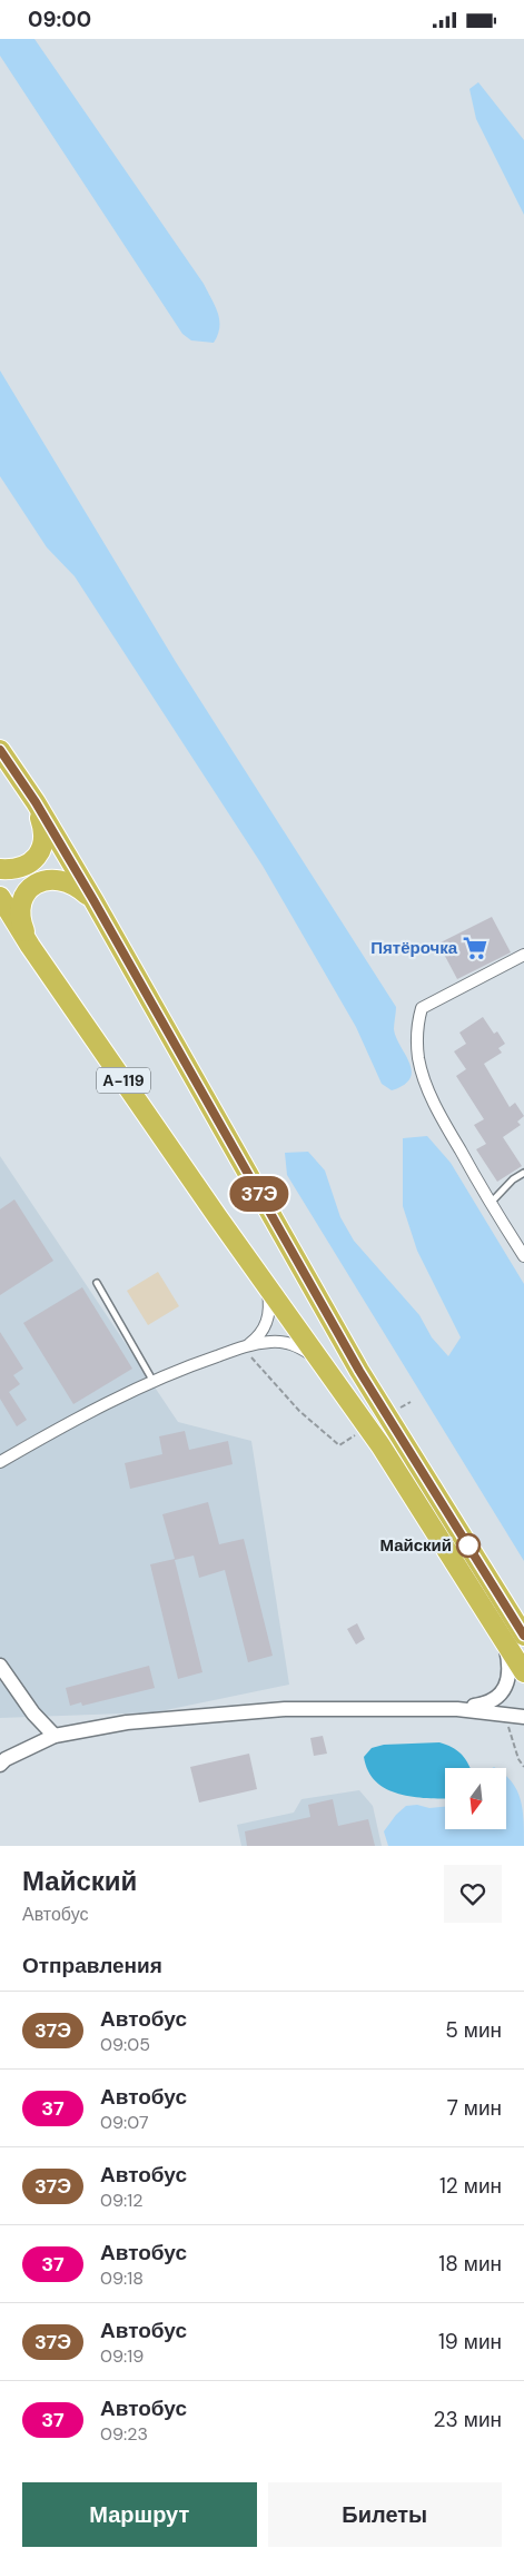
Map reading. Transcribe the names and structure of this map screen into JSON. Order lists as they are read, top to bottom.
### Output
{
  "streets": {
    "highway": ["А-119"]
  },
  "places": {
    "supermarket": ["Пятёрочка"],
    "other": ["Майский"]
  },
  "lines": ["bus line 37Э"],
  "north": "bottom",
  "page": {
    "status": "09:00",
    "on_map": "37Э",
    "heading": [
      ["Майский", "Автобус"],
      "Отправления"
    ],
    "list": [
      {
        "mark": "37Э",
        "name": "Автобус",
        "note": "09:05",
        "value": "5 мин"
      },
      {
        "mark": "37",
        "name": "Автобус",
        "note": "09:07",
        "value": "7 мин"
      },
      {
        "mark": "37Э",
        "name": "Автобус",
        "note": "09:12",
        "value": "12 мин"
      },
      {
        "mark": "37",
        "name": "Автобус",
        "note": "09:18",
        "value": "18 мин"
      },
      {
        "mark": "37Э",
        "name": "Автобус",
        "note": "09:19",
        "value": "19 мин"
      },
      {
        "mark": "37",
        "name": "Автобус",
        "note": "09:23",
        "value": "23 мин"
      }
    ],
    "buttons": ["Маршрут", "Билеты"]
  }
}
